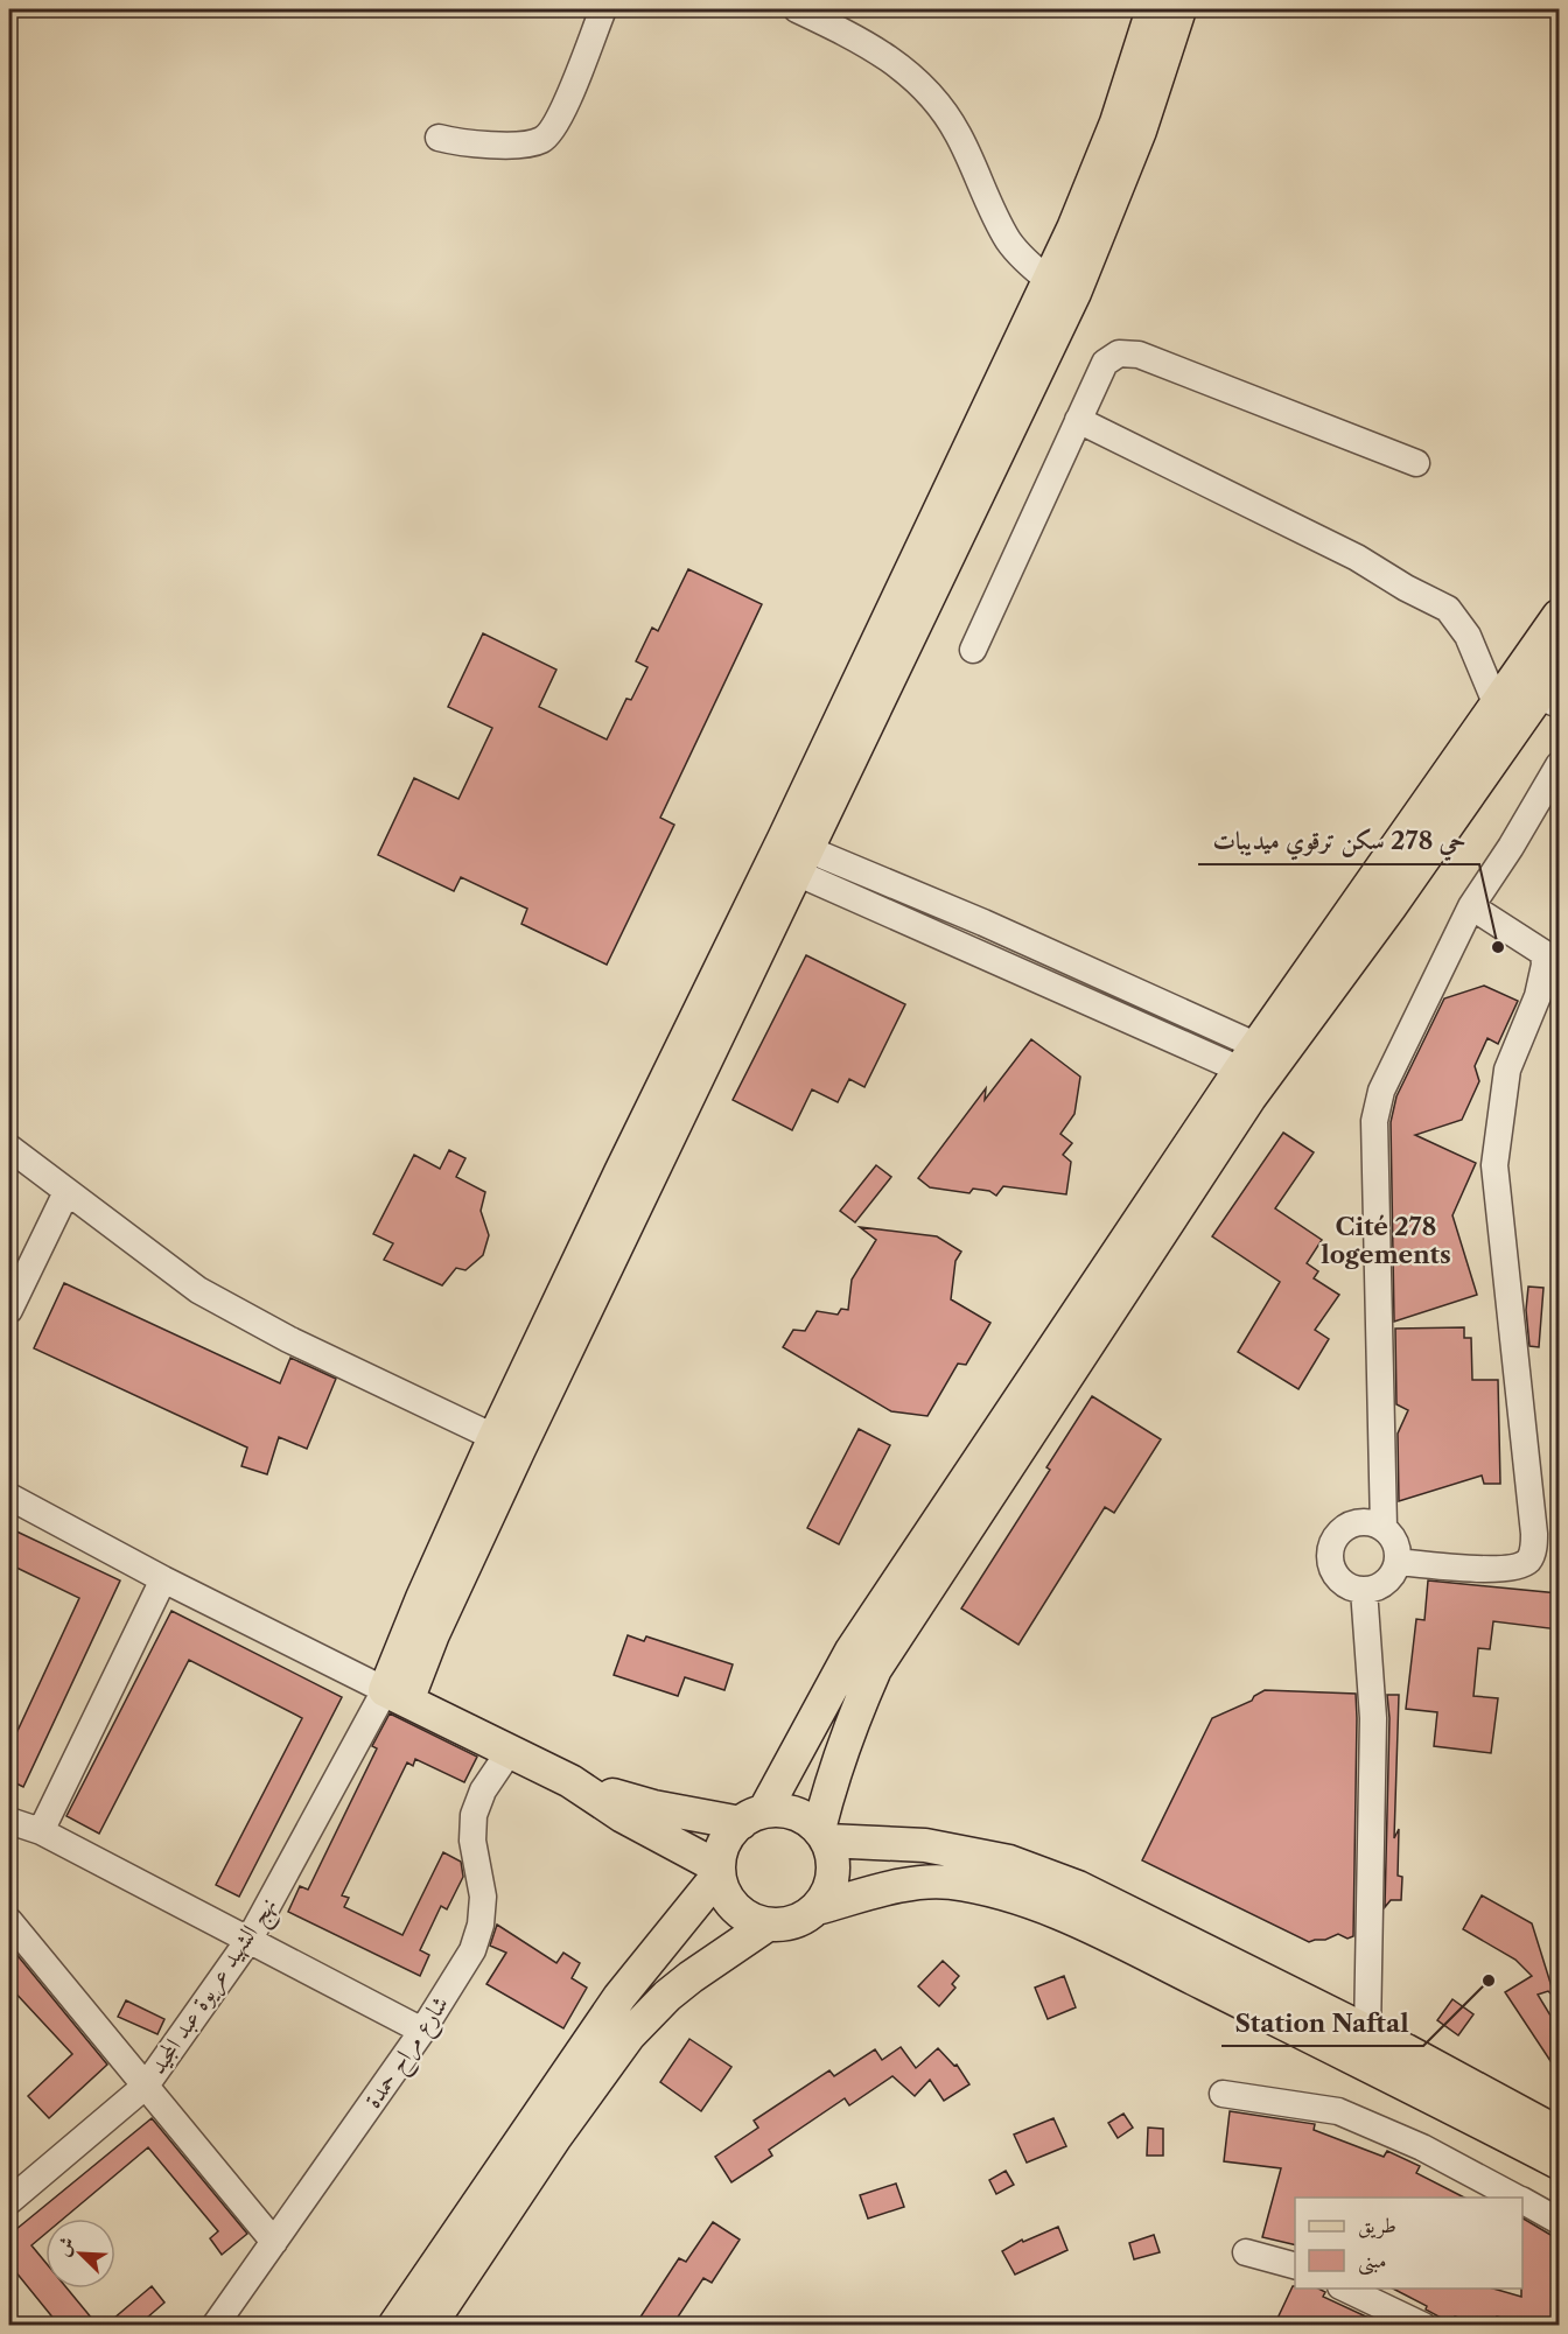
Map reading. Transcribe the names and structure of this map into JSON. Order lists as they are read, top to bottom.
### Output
{
  "streets": {
    "street": ["نهج الشهيد عريوة عبد المجيد", "شارع مراح حمدة"]
  },
  "districts": ["Cité 278 logements"],
  "places": ["حي 278 سكن ترقوي ميديبات", "Station Naftal"],
  "legend": ["طريق", "مبنى"],
  "north": "top left"
}
